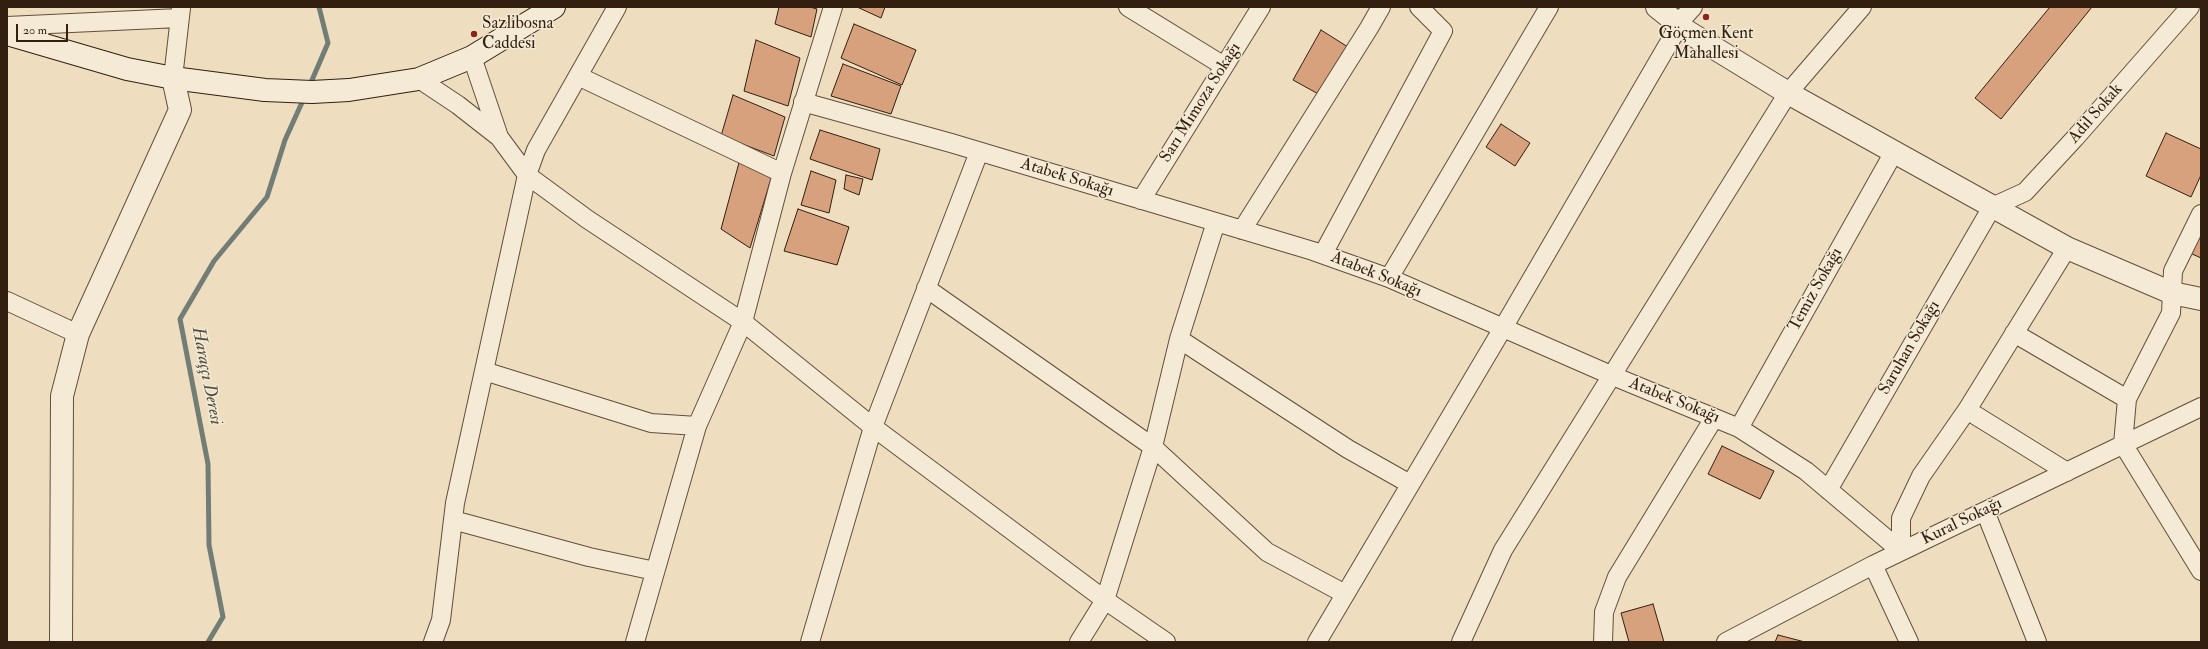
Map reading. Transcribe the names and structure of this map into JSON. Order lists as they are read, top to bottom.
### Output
{
  "streets": {
    "street": [
      "Sarı Mimoza Sokağı",
      "Adil Sokak",
      "Atabek Sokağı",
      "Temiz Sokağı",
      "Saruhan Sokağı",
      "Kural Sokağı"
    ]
  },
  "crossings": [
    ["Sarı Mimoza Sokağı", "Atabek Sokağı"],
    ["Adil Sokak", "Saruhan Sokağı"],
    ["Atabek Sokağı", "Temiz Sokağı"],
    ["Atabek Sokağı", "Saruhan Sokağı"],
    ["Atabek Sokağı", "Kural Sokağı"]
  ],
  "water": ["Haraççı Deresi"],
  "places": ["Göçmen Kent Mahallesi", "Sazlibosna Caddesi"],
  "scale_bar": "20 m"
}
